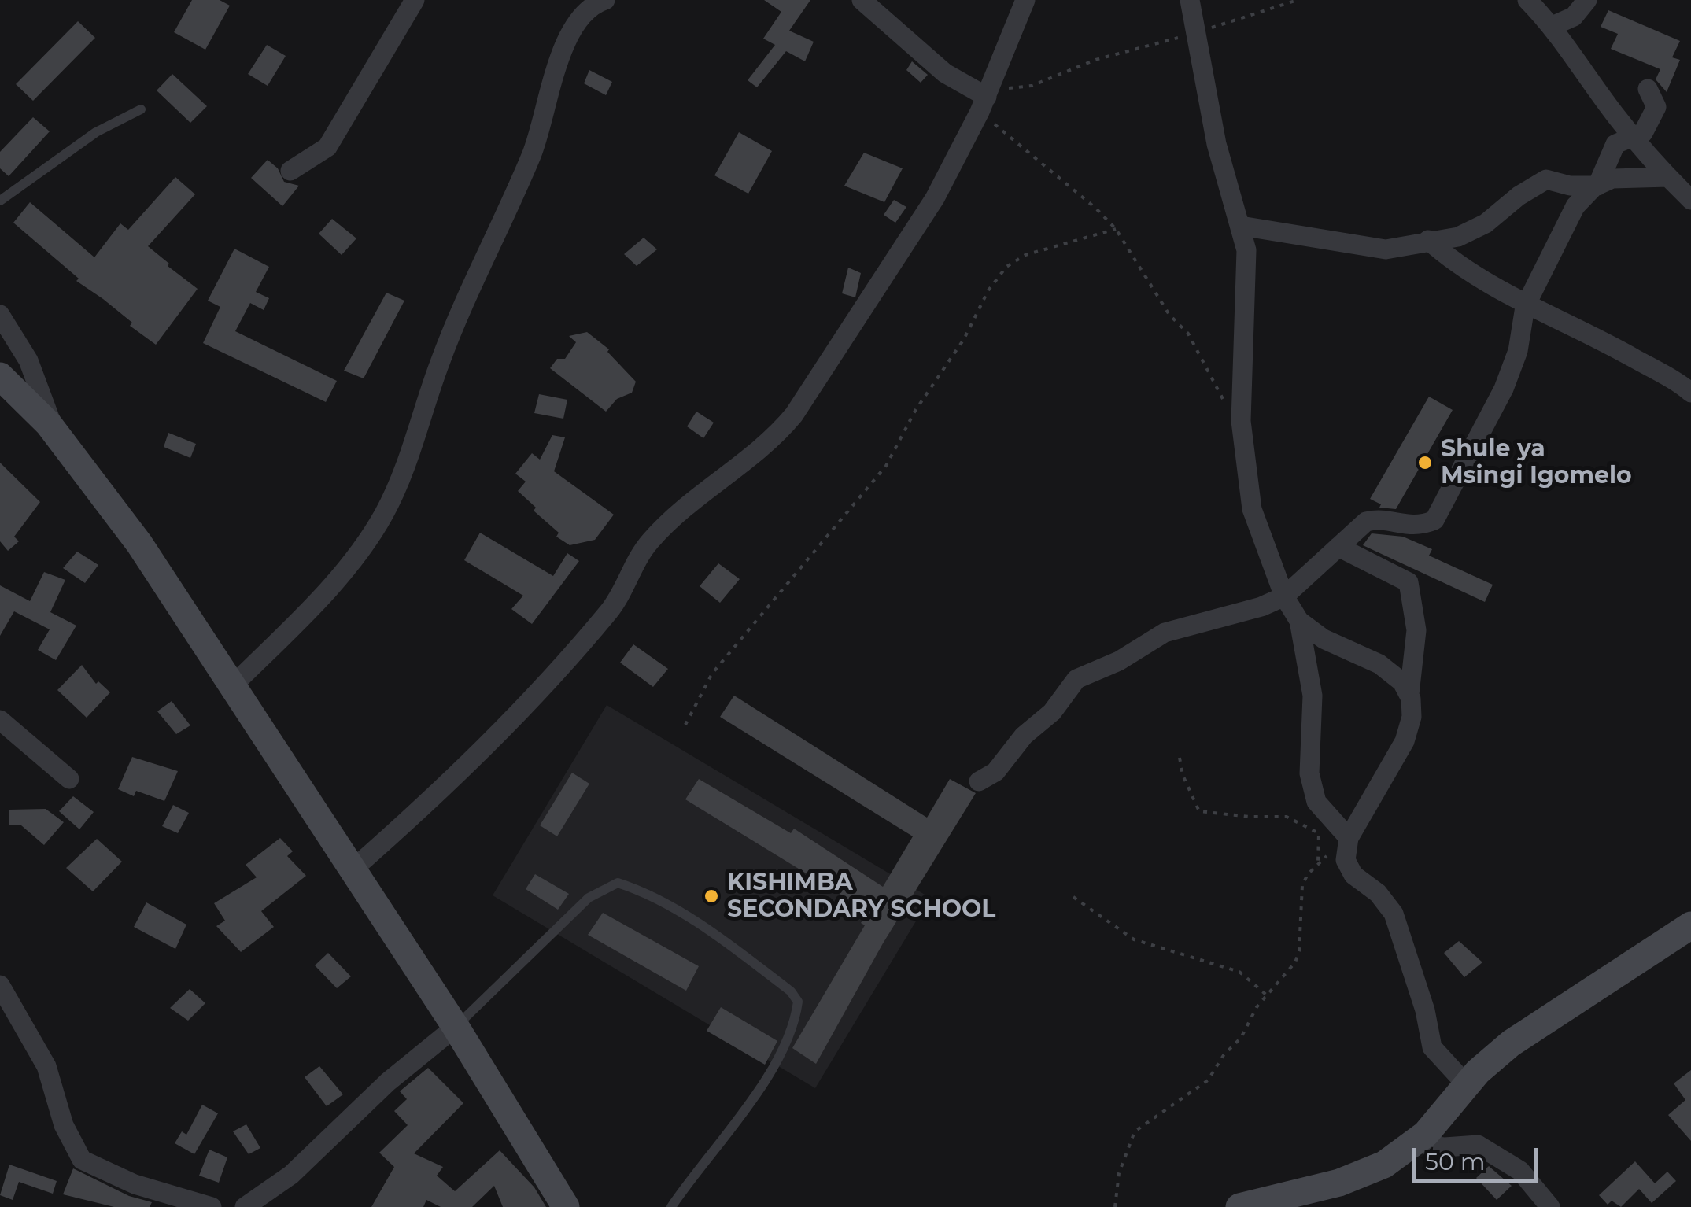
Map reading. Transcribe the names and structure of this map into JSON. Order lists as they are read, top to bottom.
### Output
{
  "places": ["Shule ya Msingi Igomelo", "KISHIMBA SECONDARY SCHOOL"],
  "scale_bar": "50 m"
}
